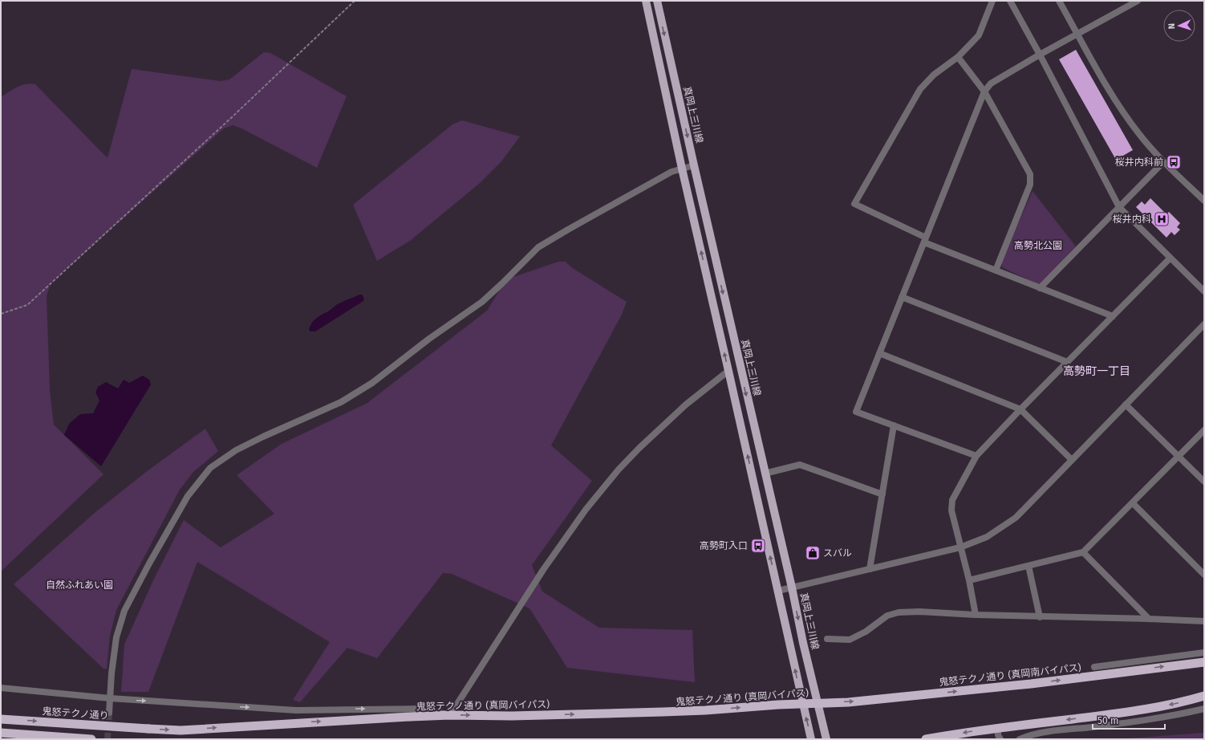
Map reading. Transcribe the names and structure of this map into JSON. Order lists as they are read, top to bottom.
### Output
{
  "streets": {
    "highway": ["鬼怒テクノ通り (真岡南バイパス)", "鬼怒テクノ通り (真岡バイパス)", "鬼怒テクノ通り"],
    "main road": ["真岡上三川線"]
  },
  "crossings": [
    ["真岡上三川線", "鬼怒テクノ通り (真岡南バイパス)"],
    ["真岡上三川線", "鬼怒テクノ通り (真岡バイパス)"],
    ["鬼怒テクノ通り (真岡南バイパス)", "鬼怒テクノ通り (真岡バイパス)"],
    ["鬼怒テクノ通り (真岡バイパス)", "鬼怒テクノ通り"]
  ],
  "one_way": ["鬼怒テクノ通り (真岡バイパス)"],
  "districts": ["高勢町一丁目"],
  "parks": ["高勢北公園", "自然ふれあい園"],
  "places": {
    "bus stop": ["桜井内科前", "高勢町入口"],
    "hospital": ["桜井内科"],
    "shop": ["スバル"]
  },
  "scale_bar": "50 m",
  "north": "left"
}
